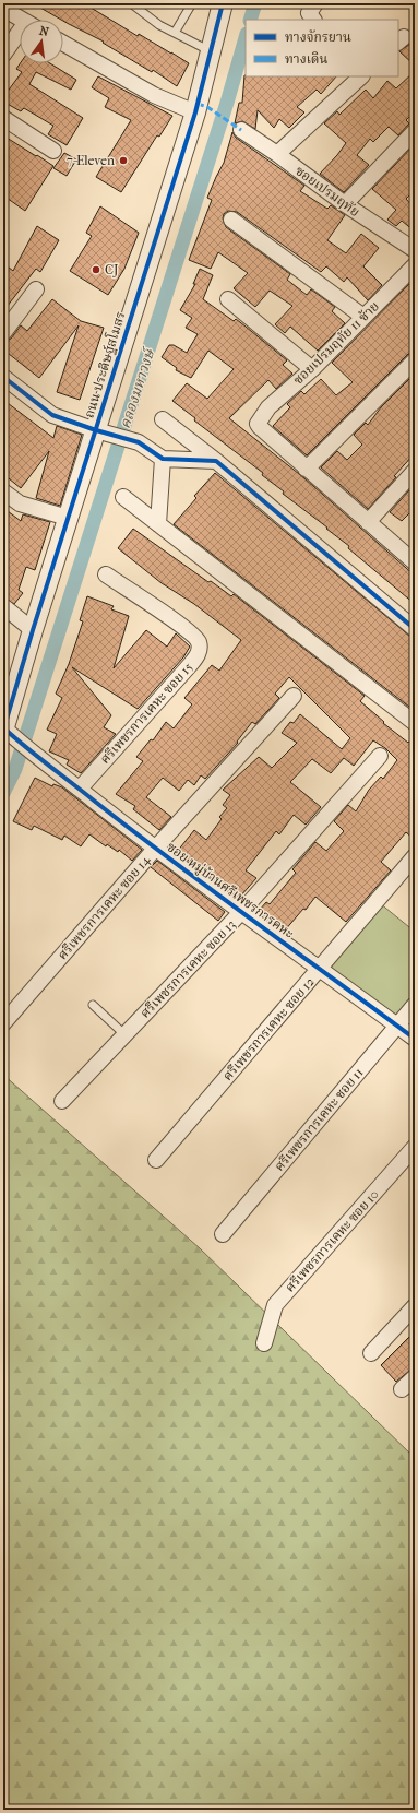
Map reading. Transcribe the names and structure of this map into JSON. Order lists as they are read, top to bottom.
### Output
{
  "streets": {
    "street": [
      "ซอยเปรมฤทัย",
      "ซอยเปรมฤทัย 11 ซ้าย",
      "ถนน ประดิษฐ์สโมสร",
      "ศรีเพชรการเคหะ ซอย 15",
      "ซอย หมู่บ้านศรีเพชรการคหะ",
      "ศรีเพชรการเคหะ ซอย 14",
      "ศรีเพชรการเคหะ ซอย 13",
      "ศรีเพชรการเคหะ ซอย 12",
      "ศรีเพชรการเคหะ ซอย 11",
      "ศรีเพชรการเคหะ ซอย 10"
    ]
  },
  "crossings": [
    ["ถนน ประดิษฐ์สโมสร", "ซอย หมู่บ้านศรีเพชรการคหะ"],
    ["ศรีเพชรการเคหะ ซอย 15", "ซอย หมู่บ้านศรีเพชรการคหะ"],
    ["ซอย หมู่บ้านศรีเพชรการคหะ", "ศรีเพชรการเคหะ ซอย 14"],
    ["ซอย หมู่บ้านศรีเพชรการคหะ", "ศรีเพชรการเคหะ ซอย 13"],
    ["ซอย หมู่บ้านศรีเพชรการคหะ", "ศรีเพชรการเคหะ ซอย 12"],
    ["ซอย หมู่บ้านศรีเพชรการคหะ", "ศรีเพชรการเคหะ ซอย 11"]
  ],
  "water": ["คลองมหาวงษ์"],
  "places": ["7-Eleven", "CJ"],
  "legend": ["ทางจักรยาน", "ทางเดิน"],
  "north": "top"
}
